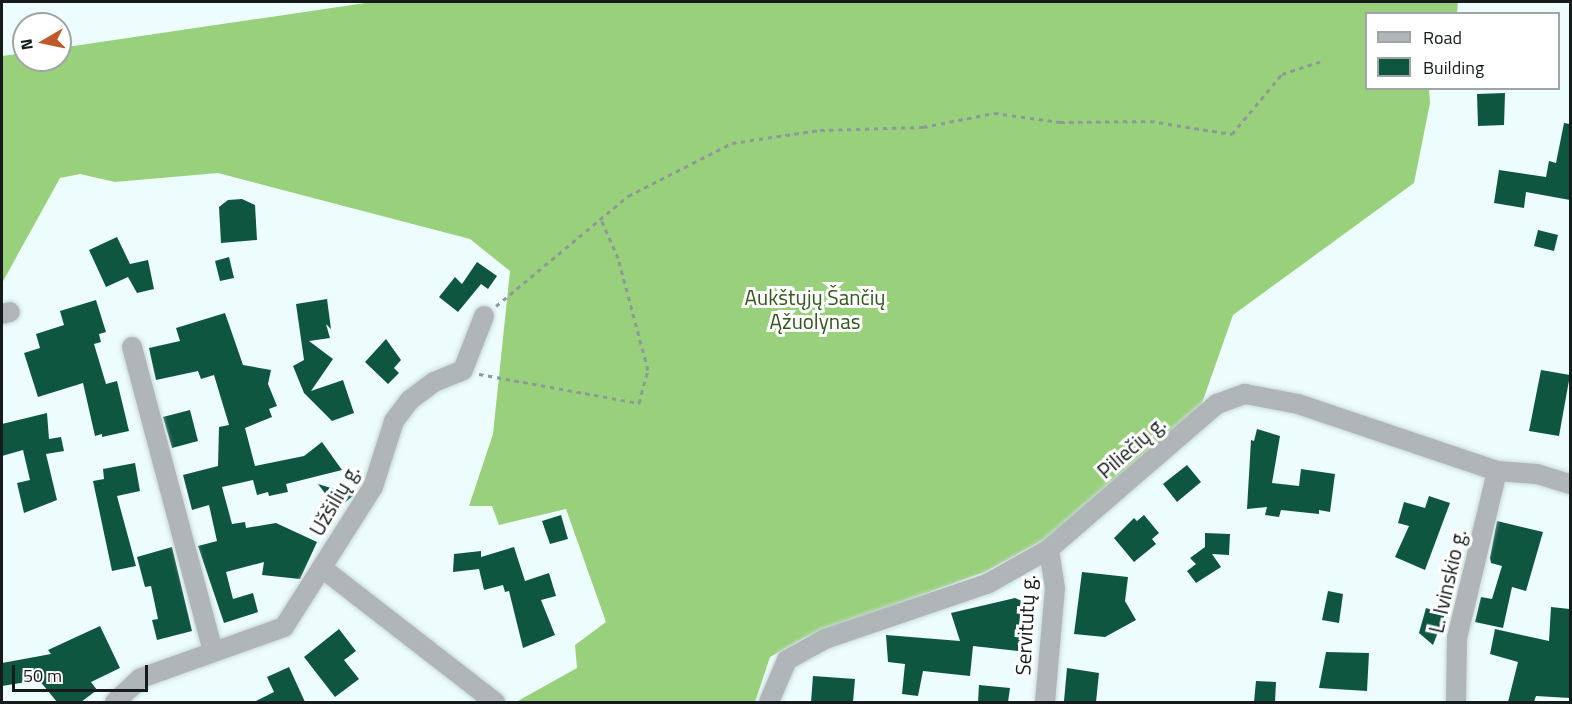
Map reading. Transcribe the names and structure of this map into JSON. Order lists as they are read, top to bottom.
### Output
{
  "streets": {
    "street": [
      "Piliečių g.",
      "Užšilių g.",
      "L. Ivinskio g.",
      "Servitutų g."
    ]
  },
  "crossings": [
    ["Piliečių g.", "L. Ivinskio g."],
    ["Piliečių g.", "Servitutų g."]
  ],
  "parks": ["Aukštųjų Šančių Ąžuolynas"],
  "legend": ["Road", "Building"],
  "scale_bar": "50 m",
  "north": "left"
}
